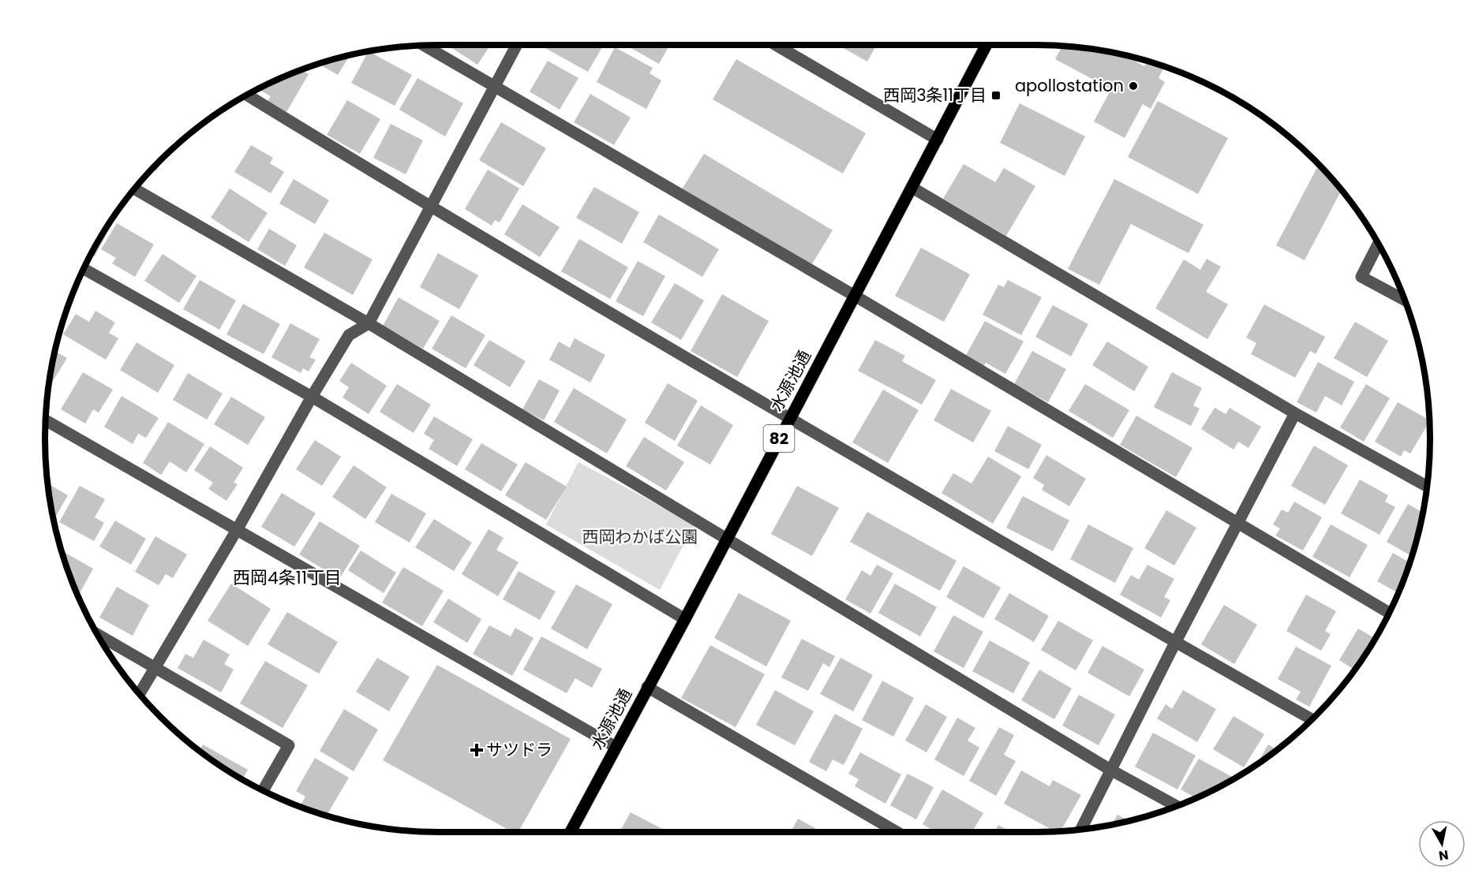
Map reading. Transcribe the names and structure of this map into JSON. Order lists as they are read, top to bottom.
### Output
{
  "streets": {
    "main road": ["水源池通", "82"]
  },
  "districts": ["西岡4条11丁目"],
  "parks": ["西岡わかば公園"],
  "places": {
    "other": ["apollostation"],
    "transit": ["西岡3条11丁目"],
    "health": ["サツドラ"]
  },
  "north": "bottom"
}
